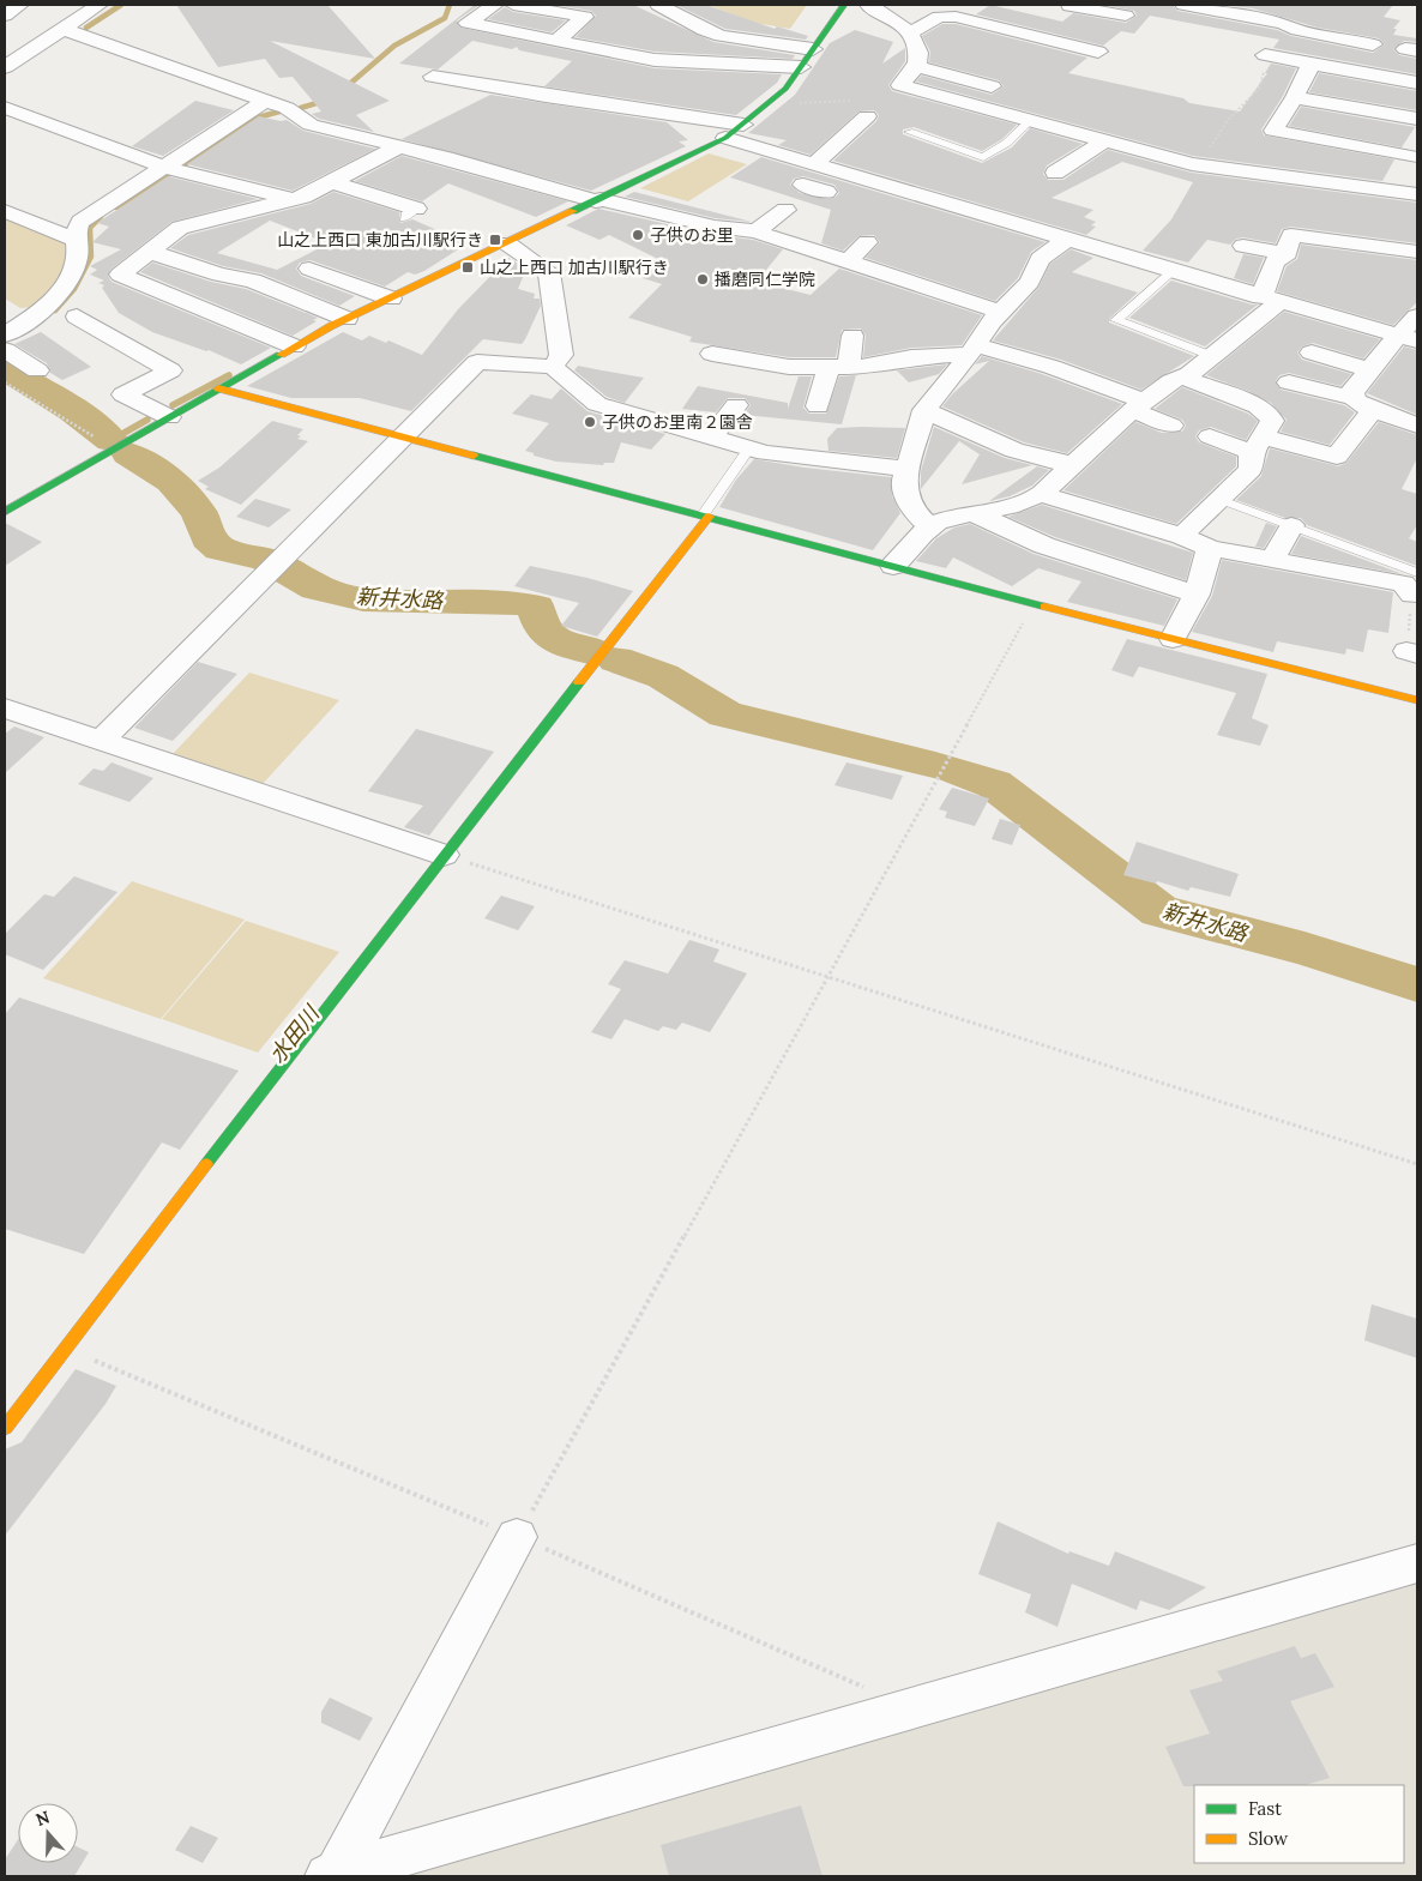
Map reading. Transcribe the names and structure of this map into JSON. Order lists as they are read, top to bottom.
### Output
{
  "water": ["新井水路", "水田川"],
  "places": {
    "other": ["子供のお里", "播磨同仁学院", "子供のお里南２園舎"],
    "transit": ["山之上西口 東加古川駅行き", "山之上西口 加古川駅行き"]
  },
  "legend": ["Fast", "Slow"],
  "north": "top"
}
